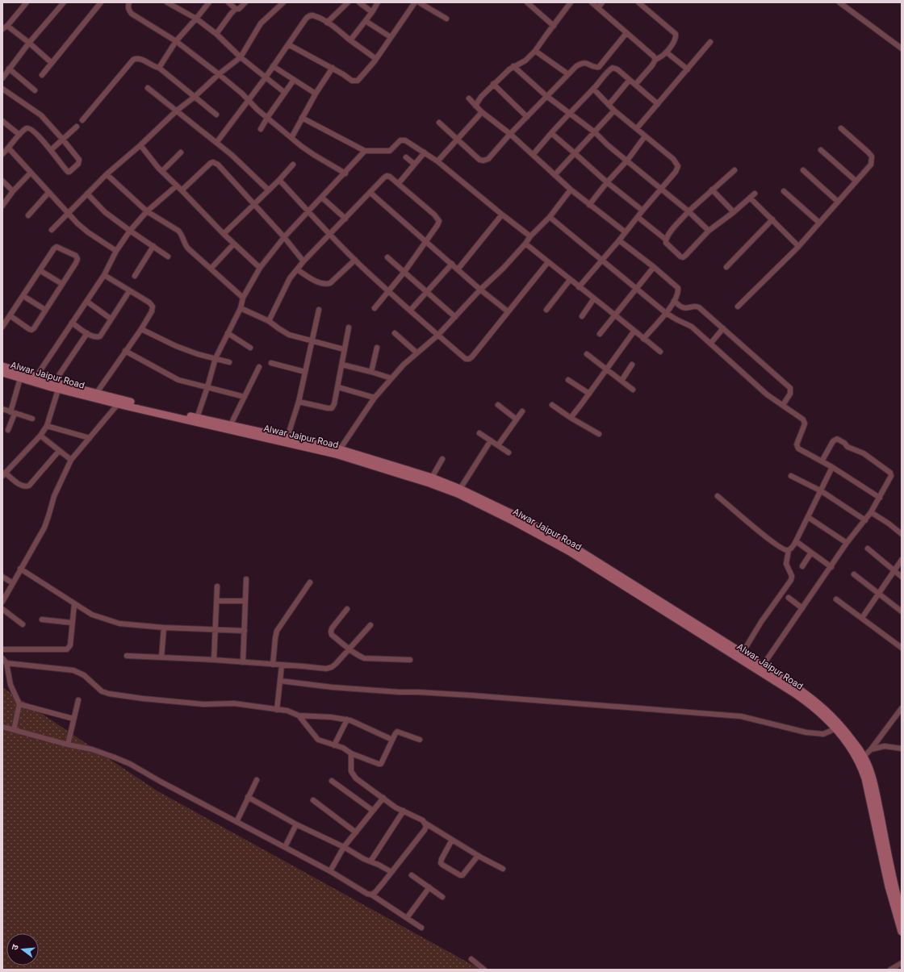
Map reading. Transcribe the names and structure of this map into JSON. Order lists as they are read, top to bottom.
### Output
{
  "streets": {
    "main road": ["Alwar Jaipur Road"]
  },
  "north": "left"
}
